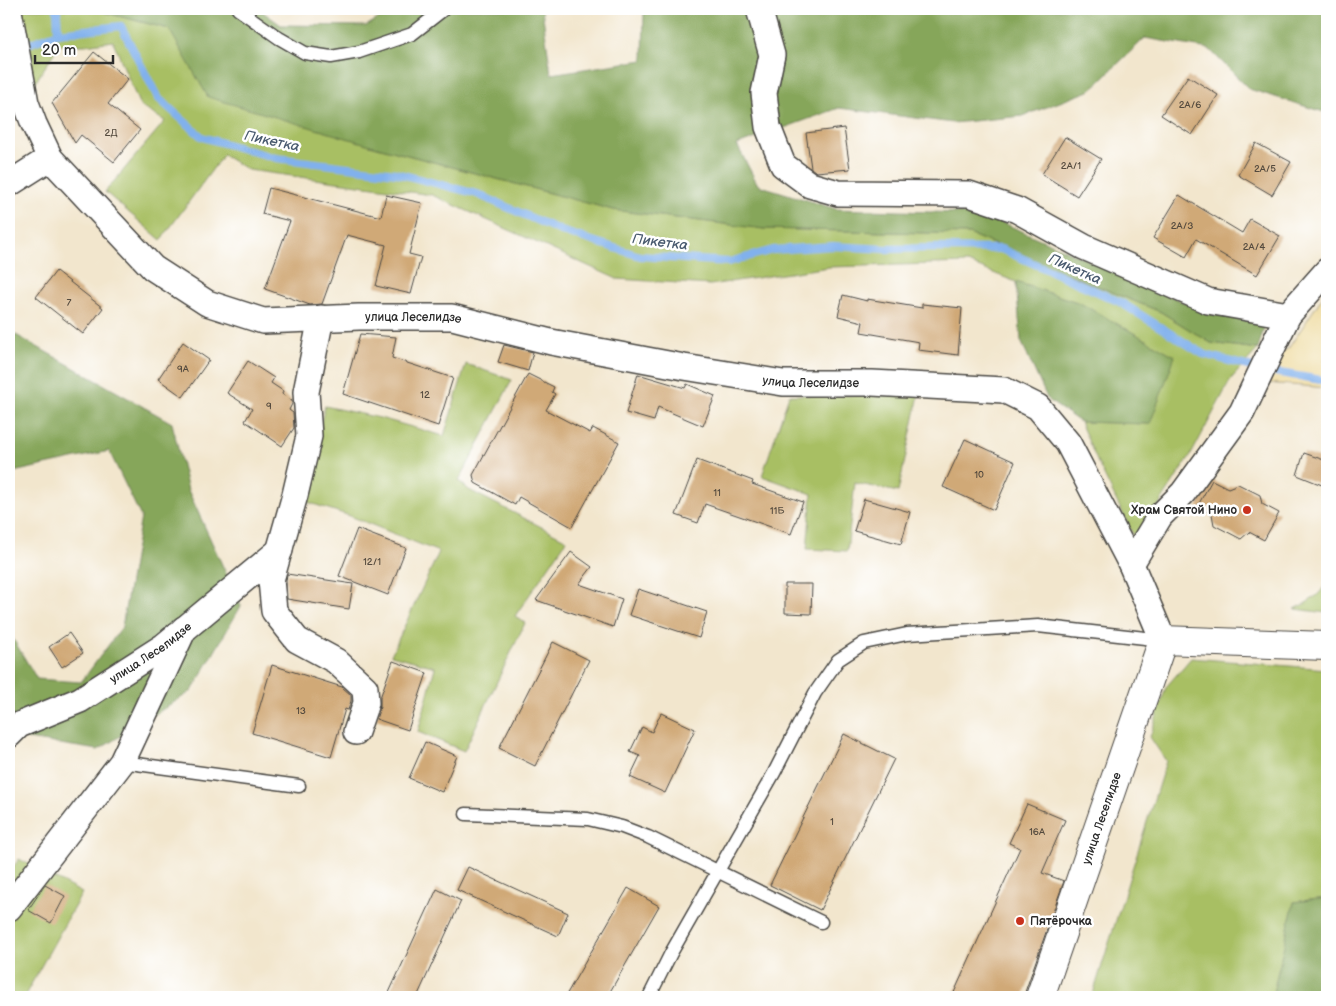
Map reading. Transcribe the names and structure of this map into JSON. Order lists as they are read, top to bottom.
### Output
{
  "streets": {
    "street": ["улица Леселидзе"]
  },
  "water": ["Пикетка"],
  "places": ["Храм Святой Нино", "Пятёрочка"],
  "house_numbers": [
    "2А/6",
    "2Д",
    "2А/1",
    "2А/5",
    "2А/3",
    "2А/4",
    "7",
    "9А",
    "12",
    "9",
    "10",
    "11",
    "11Б",
    "12/1",
    "13",
    "1",
    "16А"
  ],
  "scale_bar": "20 m"
}
